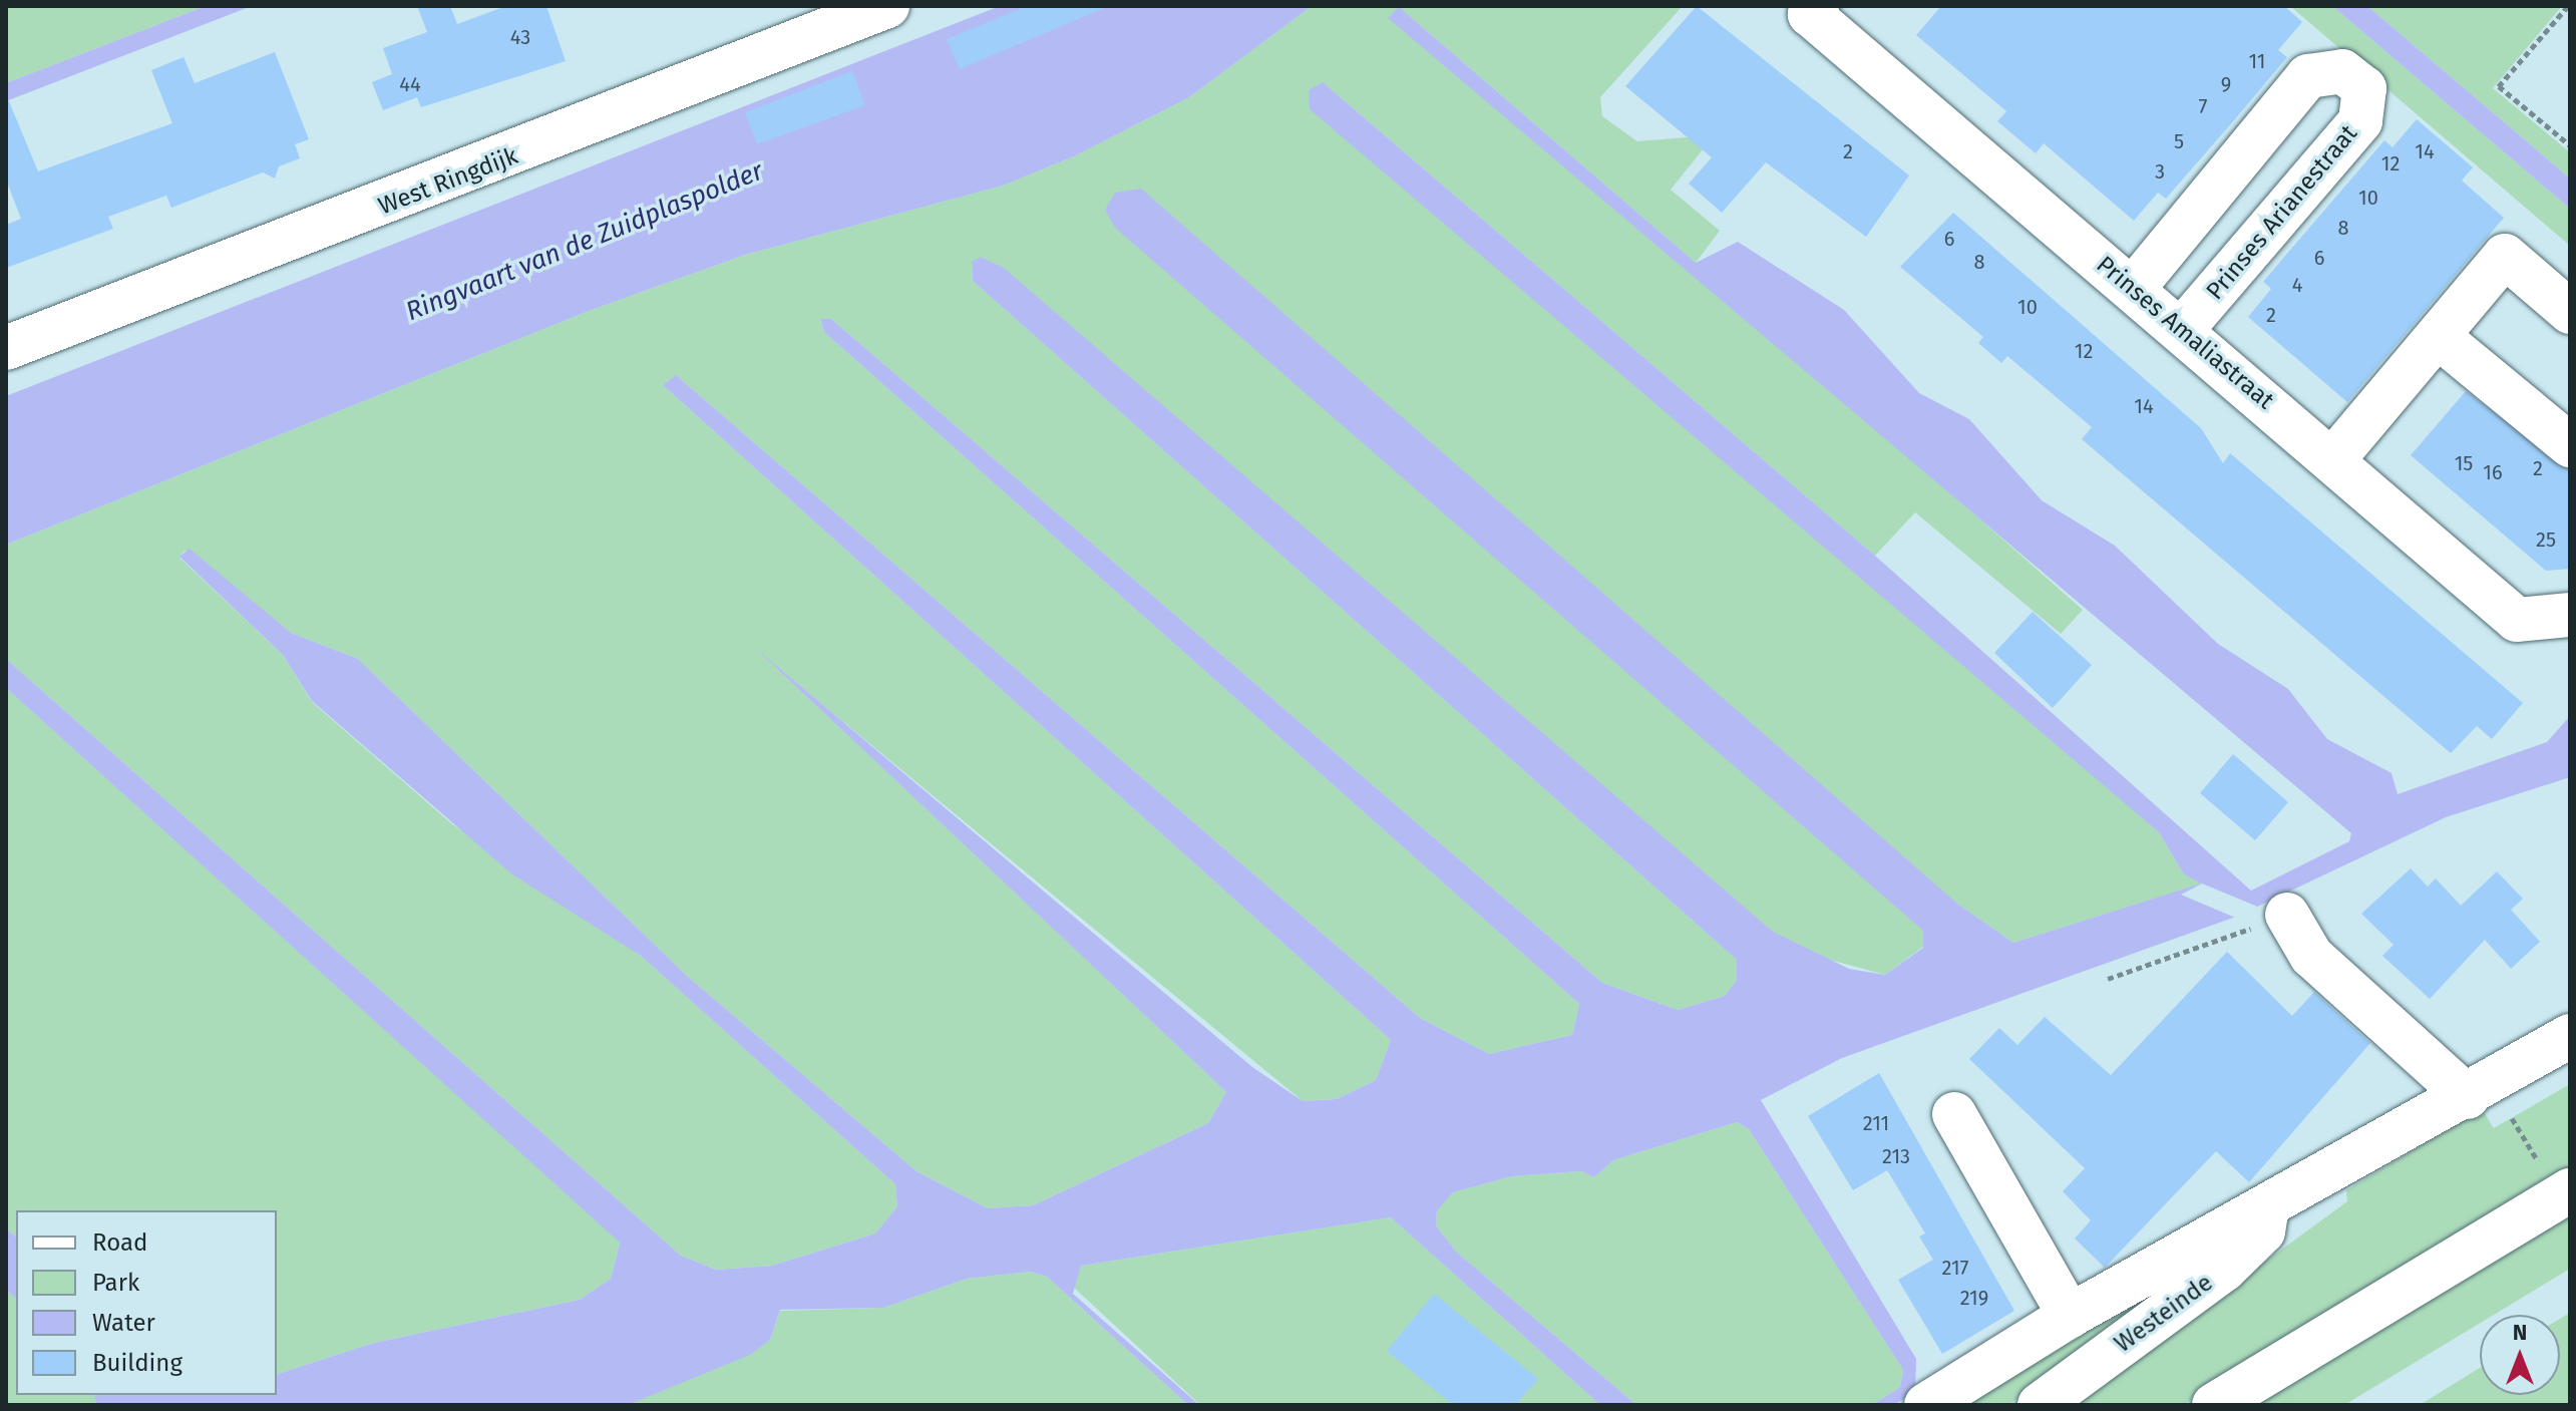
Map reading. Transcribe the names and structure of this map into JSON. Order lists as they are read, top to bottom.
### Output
{
  "streets": {
    "street": [
      "West Ringdijk",
      "Prinses Arianestraat",
      "Prinses Amaliastraat",
      "Westeinde"
    ]
  },
  "crossings": [
    ["Prinses Arianestraat", "Prinses Amaliastraat"]
  ],
  "water": ["Ringvaart van de Zuidplaspolder"],
  "house_numbers": [
    "43",
    "11",
    "44",
    "9",
    "7",
    "5",
    "2",
    "14",
    "12",
    "3",
    "10",
    "8",
    "6",
    "6",
    "8",
    "4",
    "10",
    "2",
    "12",
    "14",
    "15",
    "2",
    "16",
    "25",
    "211",
    "213",
    "217",
    "219"
  ],
  "legend": [
    "Road",
    "Park",
    "Water",
    "Building"
  ],
  "north": "top"
}
